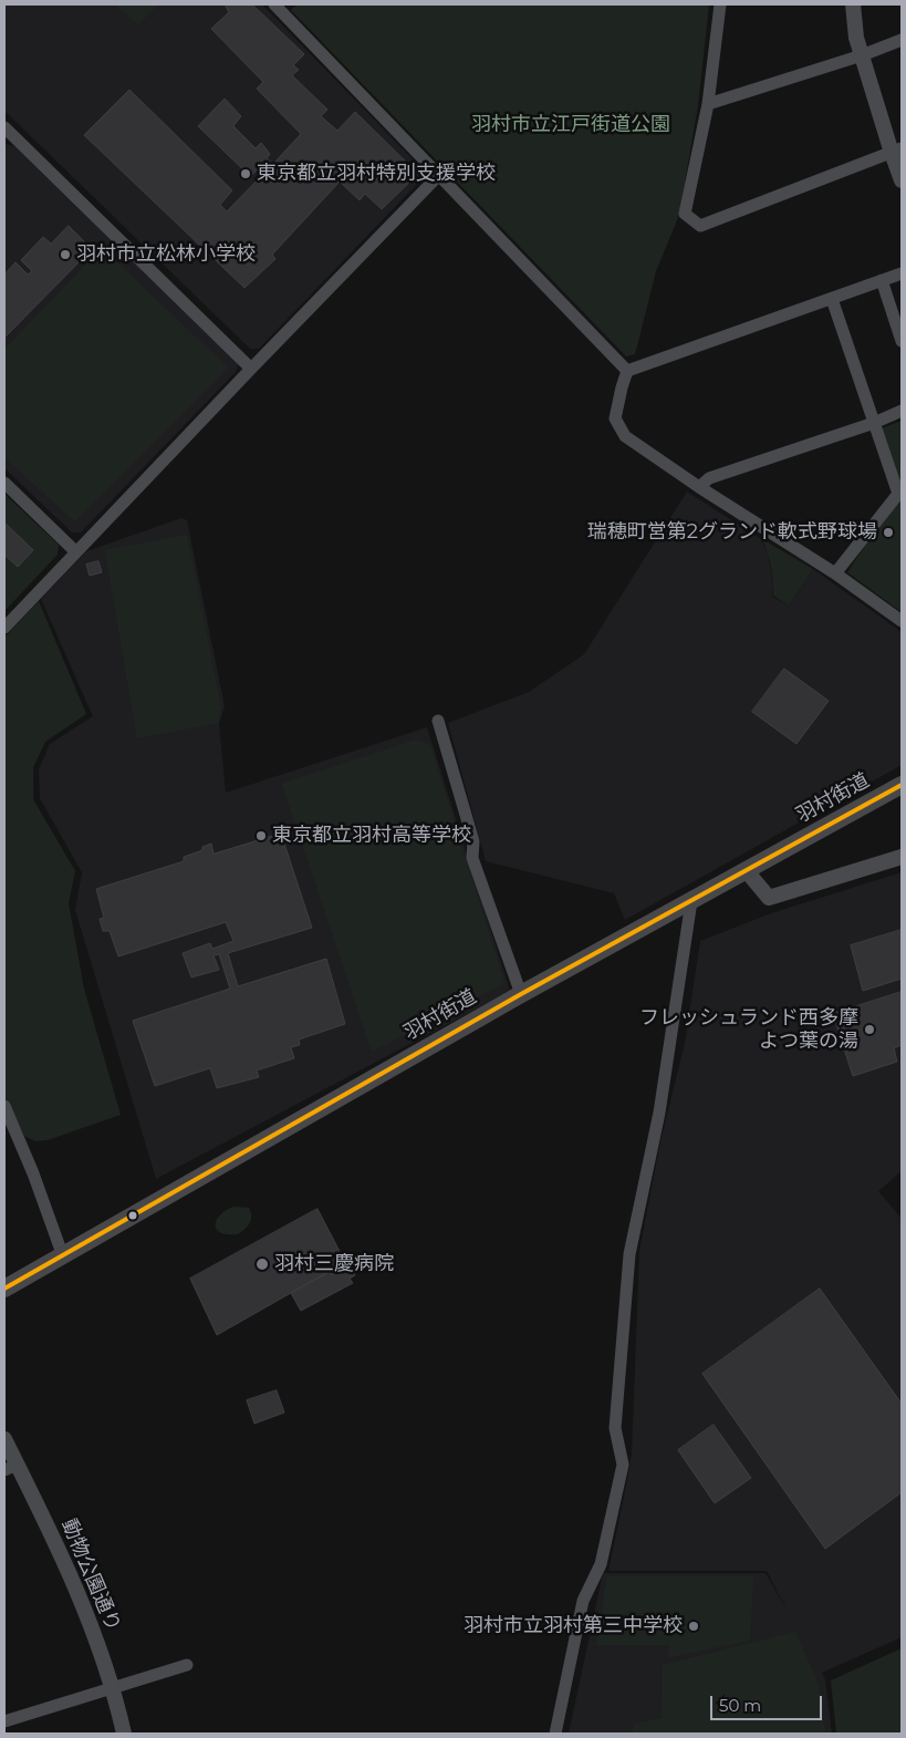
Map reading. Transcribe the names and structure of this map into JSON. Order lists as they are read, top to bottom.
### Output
{
  "streets": {
    "main road": ["羽村街道"],
    "street": ["動物公園通り"]
  },
  "parks": ["羽村市立江戸街道公園"],
  "places": [
    "東京都立羽村特別支援学校",
    "羽村市立松林小学校",
    "瑞穂町営第2グランド軟式野球場",
    "東京都立羽村高等学校",
    "フレッシュランド西多摩 よつ葉の湯",
    "羽村三慶病院",
    "羽村市立羽村第三中学校"
  ],
  "scale_bar": "50 m"
}
